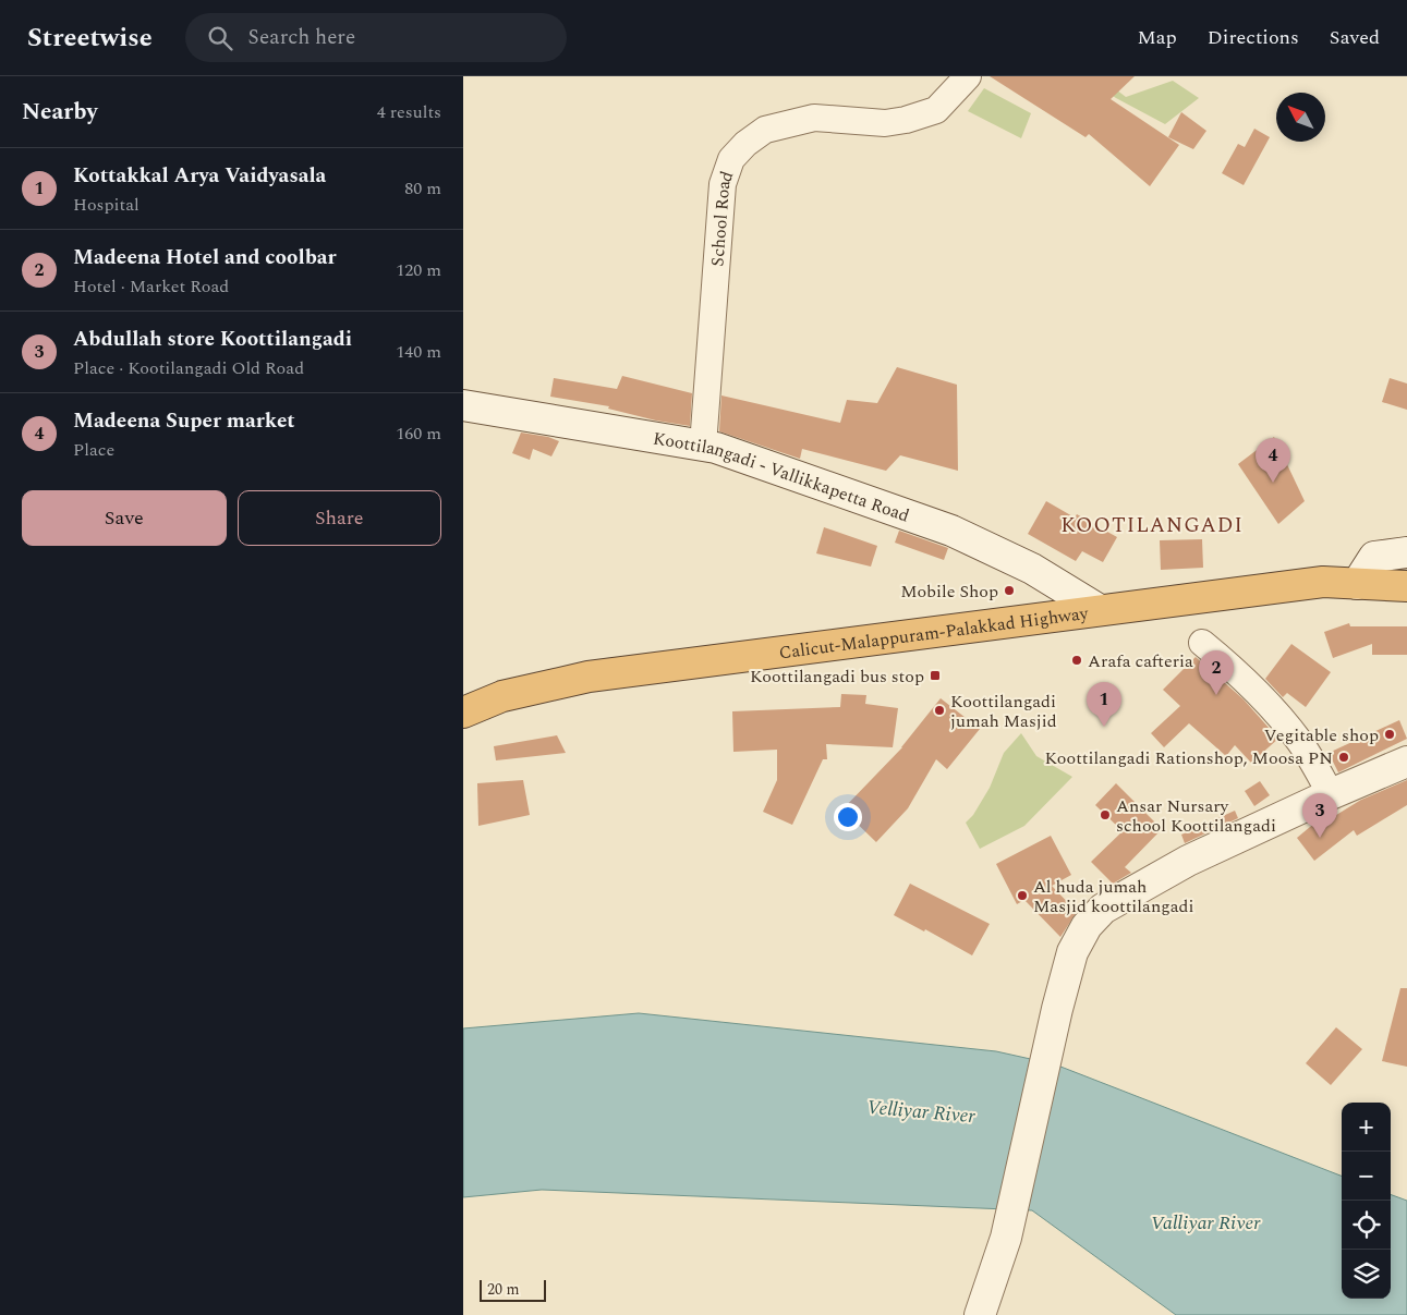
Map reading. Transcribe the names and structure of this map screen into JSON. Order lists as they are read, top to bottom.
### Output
{
  "streets": {
    "highway": ["Calicut-Malappuram-Palakkad Highway"],
    "street": ["School Road", "Koottilangadi - Vallikkapetta Road"]
  },
  "crossings": [
    ["School Road", "Koottilangadi - Vallikkapetta Road"],
    ["Koottilangadi - Vallikkapetta Road", "Calicut-Malappuram-Palakkad Highway"]
  ],
  "districts": ["KOOTILANGADI"],
  "water": ["Velliyar River", "Valliyar River"],
  "places": {
    "other": [
      "Mobile Shop",
      "Arafa cafteria",
      "Koottilangadi jumah Masjid",
      "Vegitable shop",
      "Koottilangadi Rationshop, Moosa PN",
      "Ansar Nursary school Koottilangadi",
      "Al huda jumah Masjid koottilangadi"
    ],
    "transit": ["Koottilangadi bus stop"]
  },
  "scale_bar": "20 m",
  "north": "top left",
  "page": {
    "header": "Streetwise",
    "search": "Search here",
    "nav": ["Map", "Directions", "Saved"],
    "heading": ["Nearby", "4 results"],
    "list": [
      {
        "mark": "1",
        "name": "Kottakkal Arya Vaidyasala",
        "note": "Hospital",
        "value": "80 m"
      },
      {
        "mark": "2",
        "name": "Madeena Hotel and coolbar",
        "note": "Hotel · Market Road",
        "value": "120 m"
      },
      {
        "mark": "3",
        "name": "Abdullah store Koottilangadi",
        "note": "Place · Kootilangadi Old Road",
        "value": "140 m"
      },
      {
        "mark": "4",
        "name": "Madeena Super market",
        "note": "Place",
        "value": "160 m"
      }
    ],
    "pins": [
      "4",
      "2",
      "1",
      "3"
    ],
    "buttons": ["Save", "Share"],
    "map_buttons": ["+", "−"],
    "scale": "20 m"
  }
}
